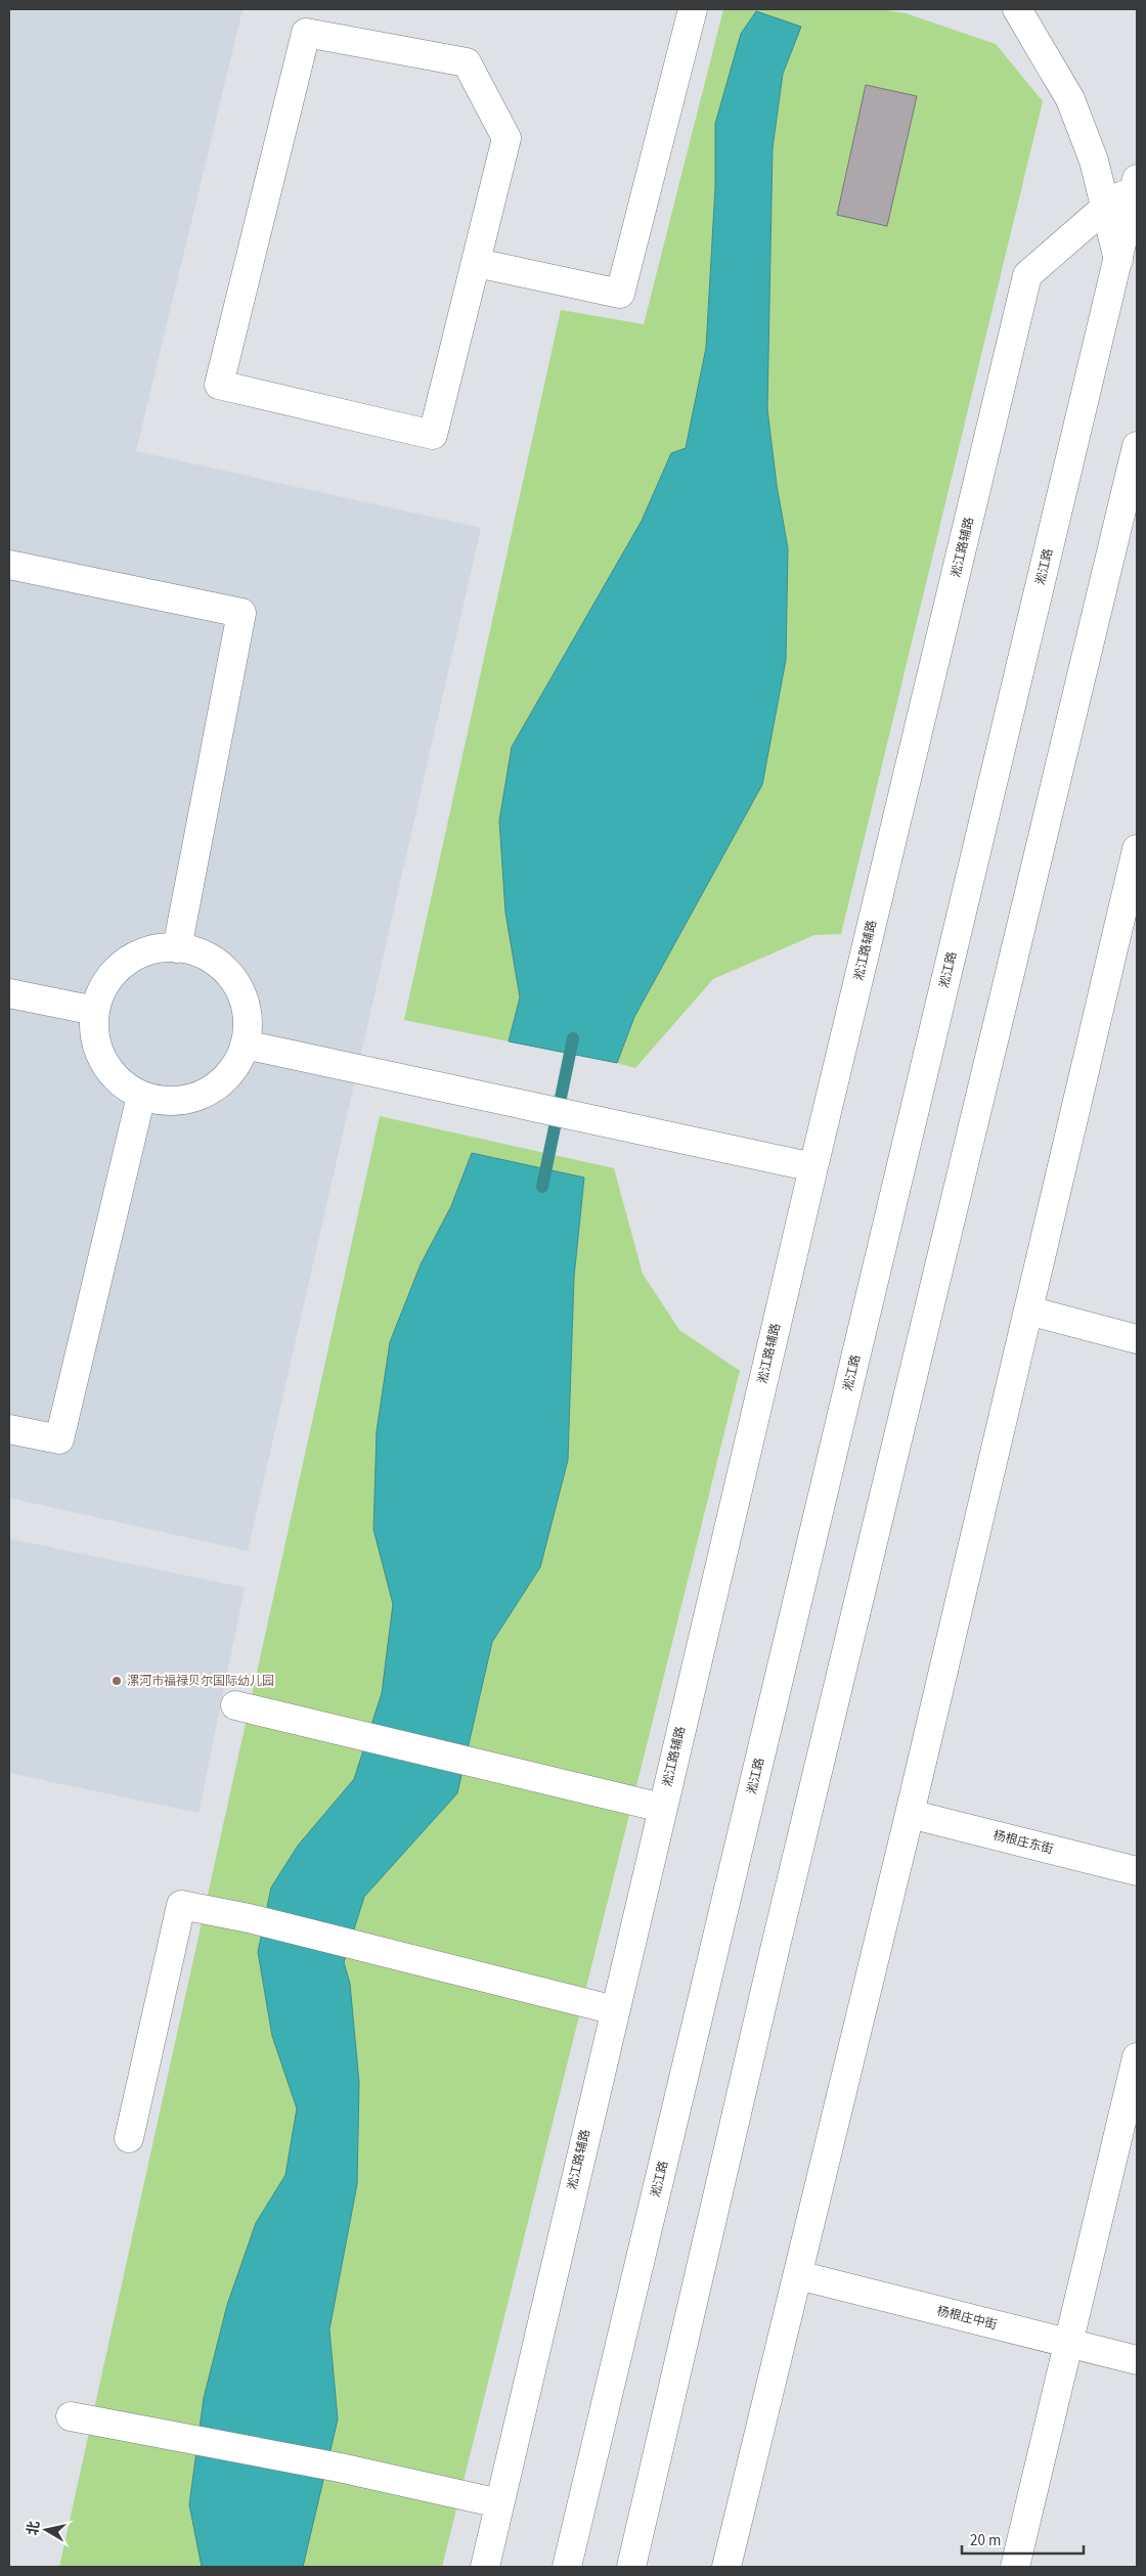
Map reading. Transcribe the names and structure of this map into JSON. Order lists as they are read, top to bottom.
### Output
{
  "streets": {
    "street": [
      "淞江路辅路",
      "淞江路",
      "杨根庄东街",
      "杨根庄中街"
    ]
  },
  "crossings": [
    ["淞江路辅路", "淞江路"]
  ],
  "places": ["漯河市福禄贝尔国际幼儿园"],
  "scale_bar": "20 m",
  "north": "left"
}
